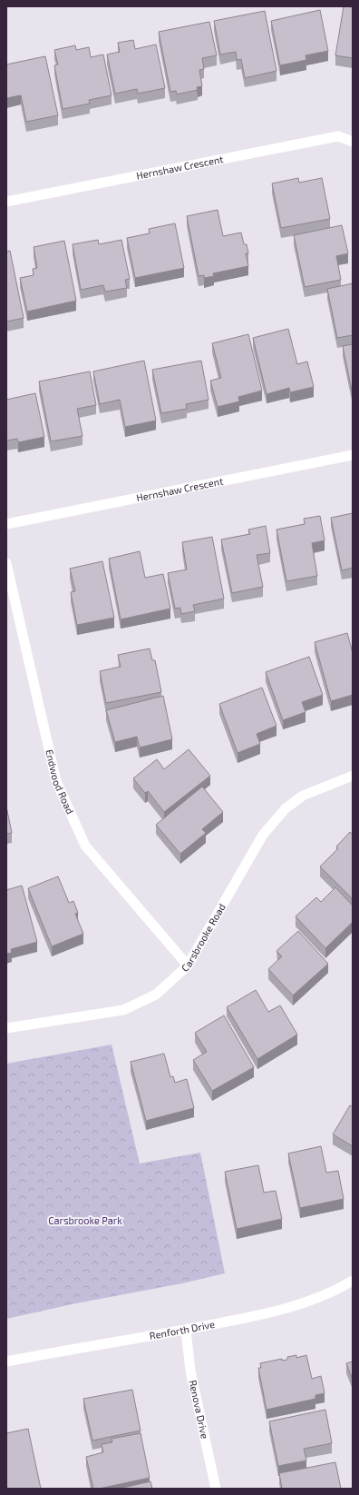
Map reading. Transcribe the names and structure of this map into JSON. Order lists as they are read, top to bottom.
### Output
{
  "streets": {
    "street": [
      "Hernshaw Crescent",
      "Endwood Road",
      "Carsbrooke Road",
      "Renforth Drive",
      "Renova Drive"
    ]
  },
  "crossings": [
    ["Endwood Road", "Carsbrooke Road"],
    ["Renforth Drive", "Renova Drive"]
  ],
  "parks": ["Carsbrooke Park"]
}
